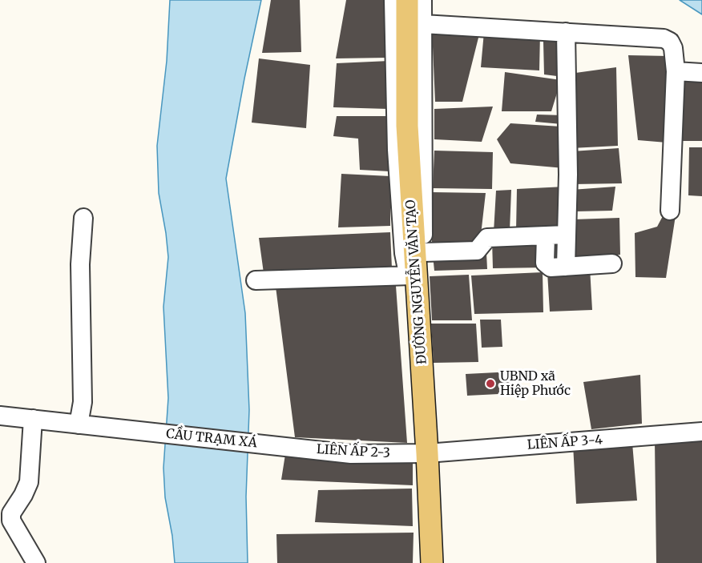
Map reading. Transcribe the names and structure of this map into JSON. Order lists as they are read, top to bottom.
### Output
{
  "streets": {
    "main road": ["ĐƯỜNG NGUYỄN VĂN TẠO"],
    "street": ["CẦU TRẠM XÁ", "LIÊN ẤP 3-4", "LIÊN ẤP 2-3"]
  },
  "crossings": [
    ["ĐƯỜNG NGUYỄN VĂN TẠO", "LIÊN ẤP 3-4"],
    ["ĐƯỜNG NGUYỄN VĂN TẠO", "LIÊN ẤP 2-3"],
    ["CẦU TRẠM XÁ", "LIÊN ẤP 2-3"],
    ["LIÊN ẤP 3-4", "LIÊN ẤP 2-3"]
  ],
  "places": ["UBND xã Hiệp Phước"]
}
